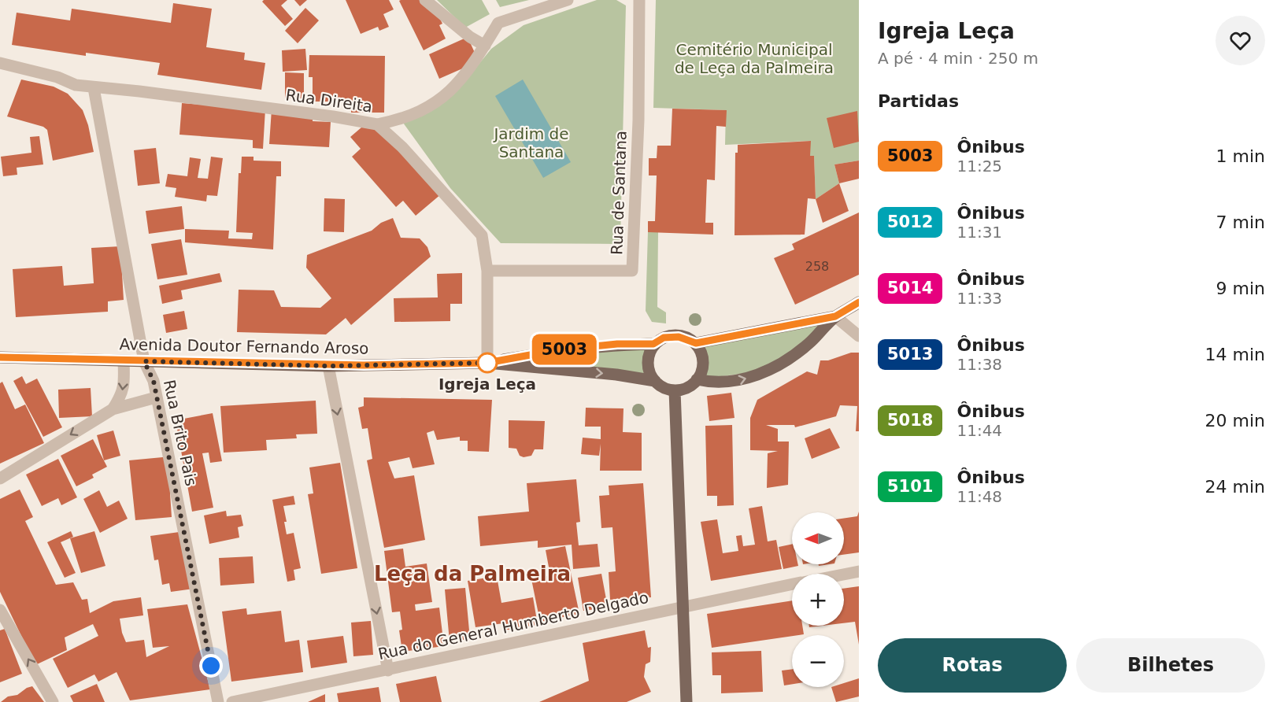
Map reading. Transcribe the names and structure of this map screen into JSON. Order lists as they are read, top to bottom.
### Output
{
  "streets": {
    "main road": ["Avenida Doutor Fernando Aroso"],
    "street": [
      "Rua Direita",
      "Rua de Santana",
      "Rua Brito Pais",
      "Rua do General Humberto Delgado"
    ]
  },
  "crossings": [
    ["Rua Direita", "Rua de Santana"],
    ["Rua Direita", "Avenida Doutor Fernando Aroso"],
    ["Rua Direita", "Rua Brito Pais"],
    ["Avenida Doutor Fernando Aroso", "Rua Brito Pais"]
  ],
  "districts": ["Leça da Palmeira"],
  "parks": ["Cemitério Municipal de Leça da Palmeira", "Jardim de Santana"],
  "places": ["Igreja Leça"],
  "lines": ["bus line 5003"],
  "house_numbers": ["258"],
  "north": "left",
  "page": {
    "on_map": "5003",
    "heading": [
      ["Igreja Leça", "A pé · 4 min · 250 m"],
      "Partidas"
    ],
    "list": [
      {
        "mark": "5003",
        "name": "Ônibus",
        "note": "11:25",
        "value": "1 min"
      },
      {
        "mark": "5012",
        "name": "Ônibus",
        "note": "11:31",
        "value": "7 min"
      },
      {
        "mark": "5014",
        "name": "Ônibus",
        "note": "11:33",
        "value": "9 min"
      },
      {
        "mark": "5013",
        "name": "Ônibus",
        "note": "11:38",
        "value": "14 min"
      },
      {
        "mark": "5018",
        "name": "Ônibus",
        "note": "11:44",
        "value": "20 min"
      },
      {
        "mark": "5101",
        "name": "Ônibus",
        "note": "11:48",
        "value": "24 min"
      }
    ],
    "map_buttons": ["+", "−"],
    "buttons": ["Rotas", "Bilhetes"]
  }
}
